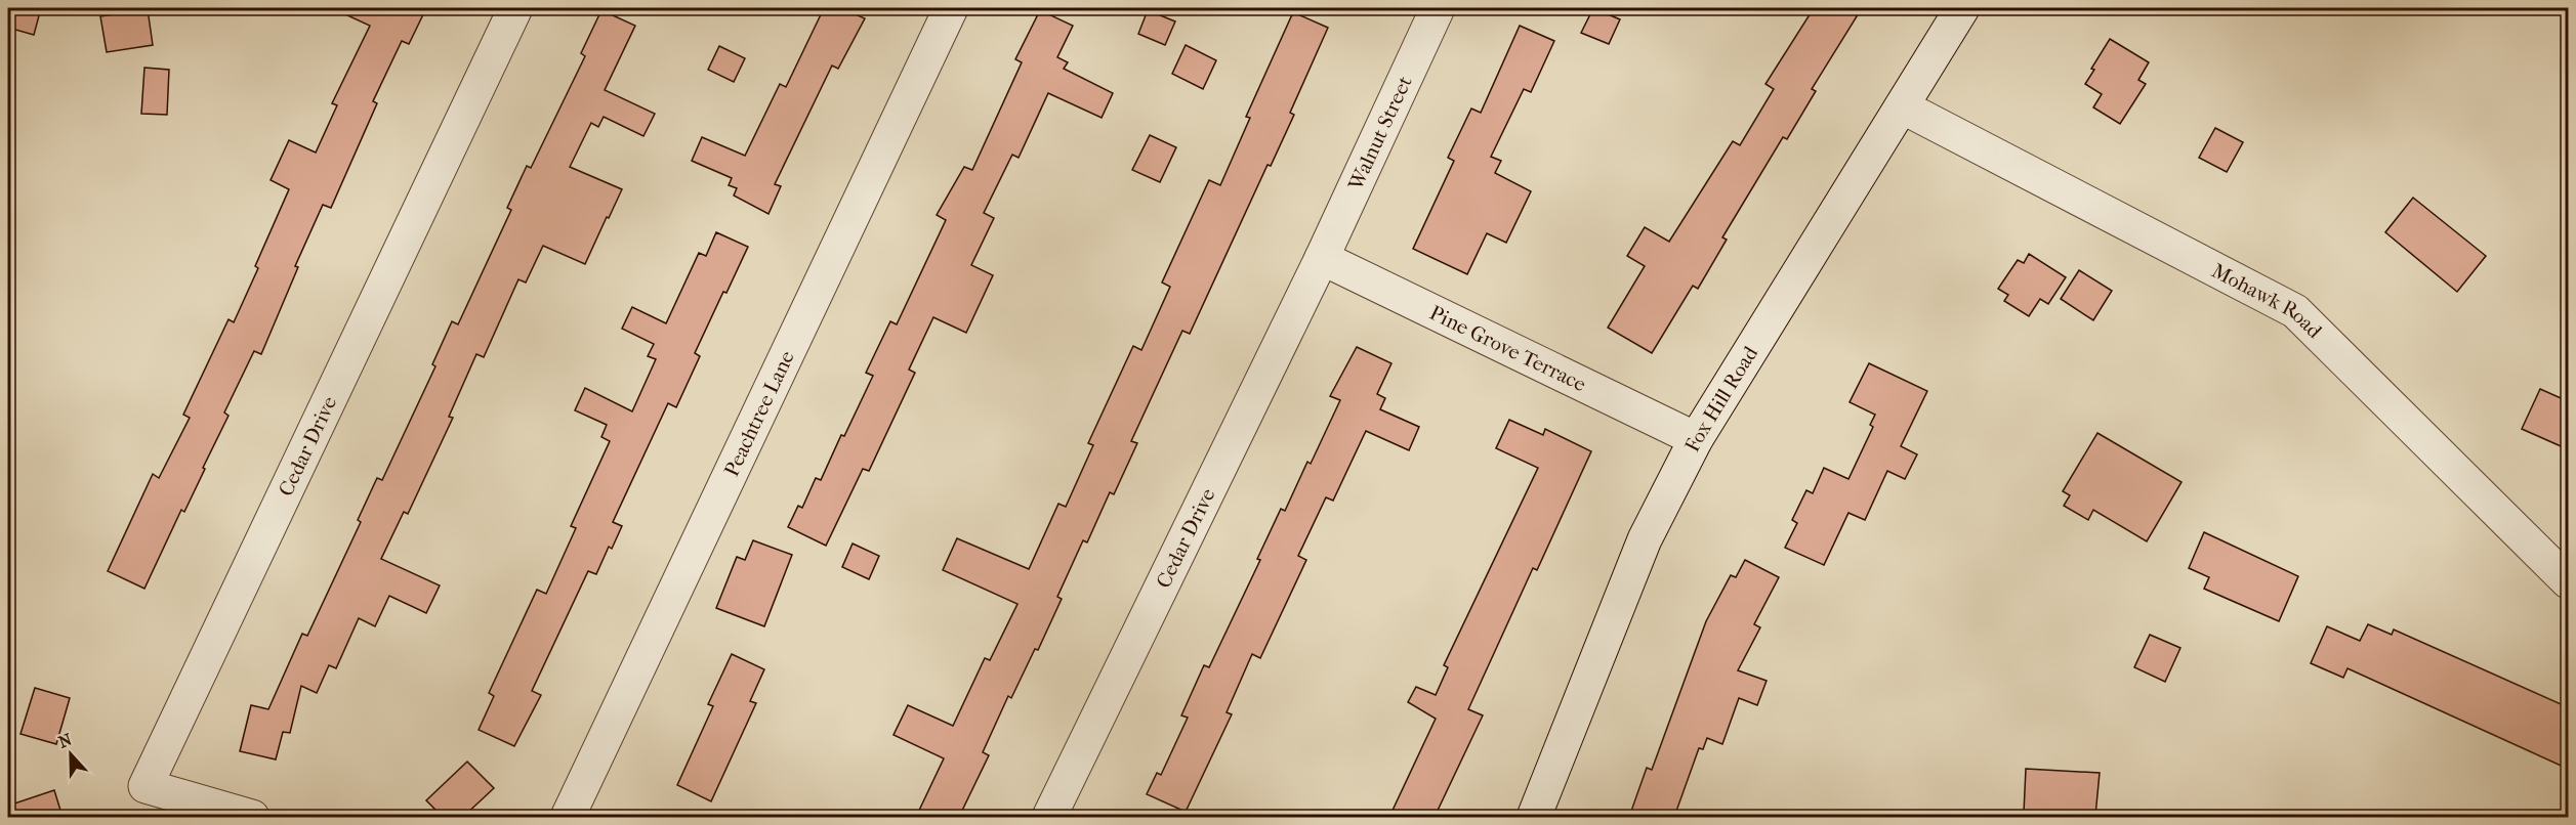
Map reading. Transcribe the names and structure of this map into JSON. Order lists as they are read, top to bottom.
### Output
{
  "streets": {
    "street": [
      "Walnut Street",
      "Mohawk Road",
      "Pine Grove Terrace",
      "Fox Hill Road",
      "Peachtree Lane",
      "Cedar Drive"
    ]
  },
  "crossings": [
    ["Walnut Street", "Pine Grove Terrace"],
    ["Walnut Street", "Cedar Drive"],
    ["Mohawk Road", "Fox Hill Road"],
    ["Pine Grove Terrace", "Fox Hill Road"],
    ["Pine Grove Terrace", "Cedar Drive"]
  ],
  "north": "top"
}
